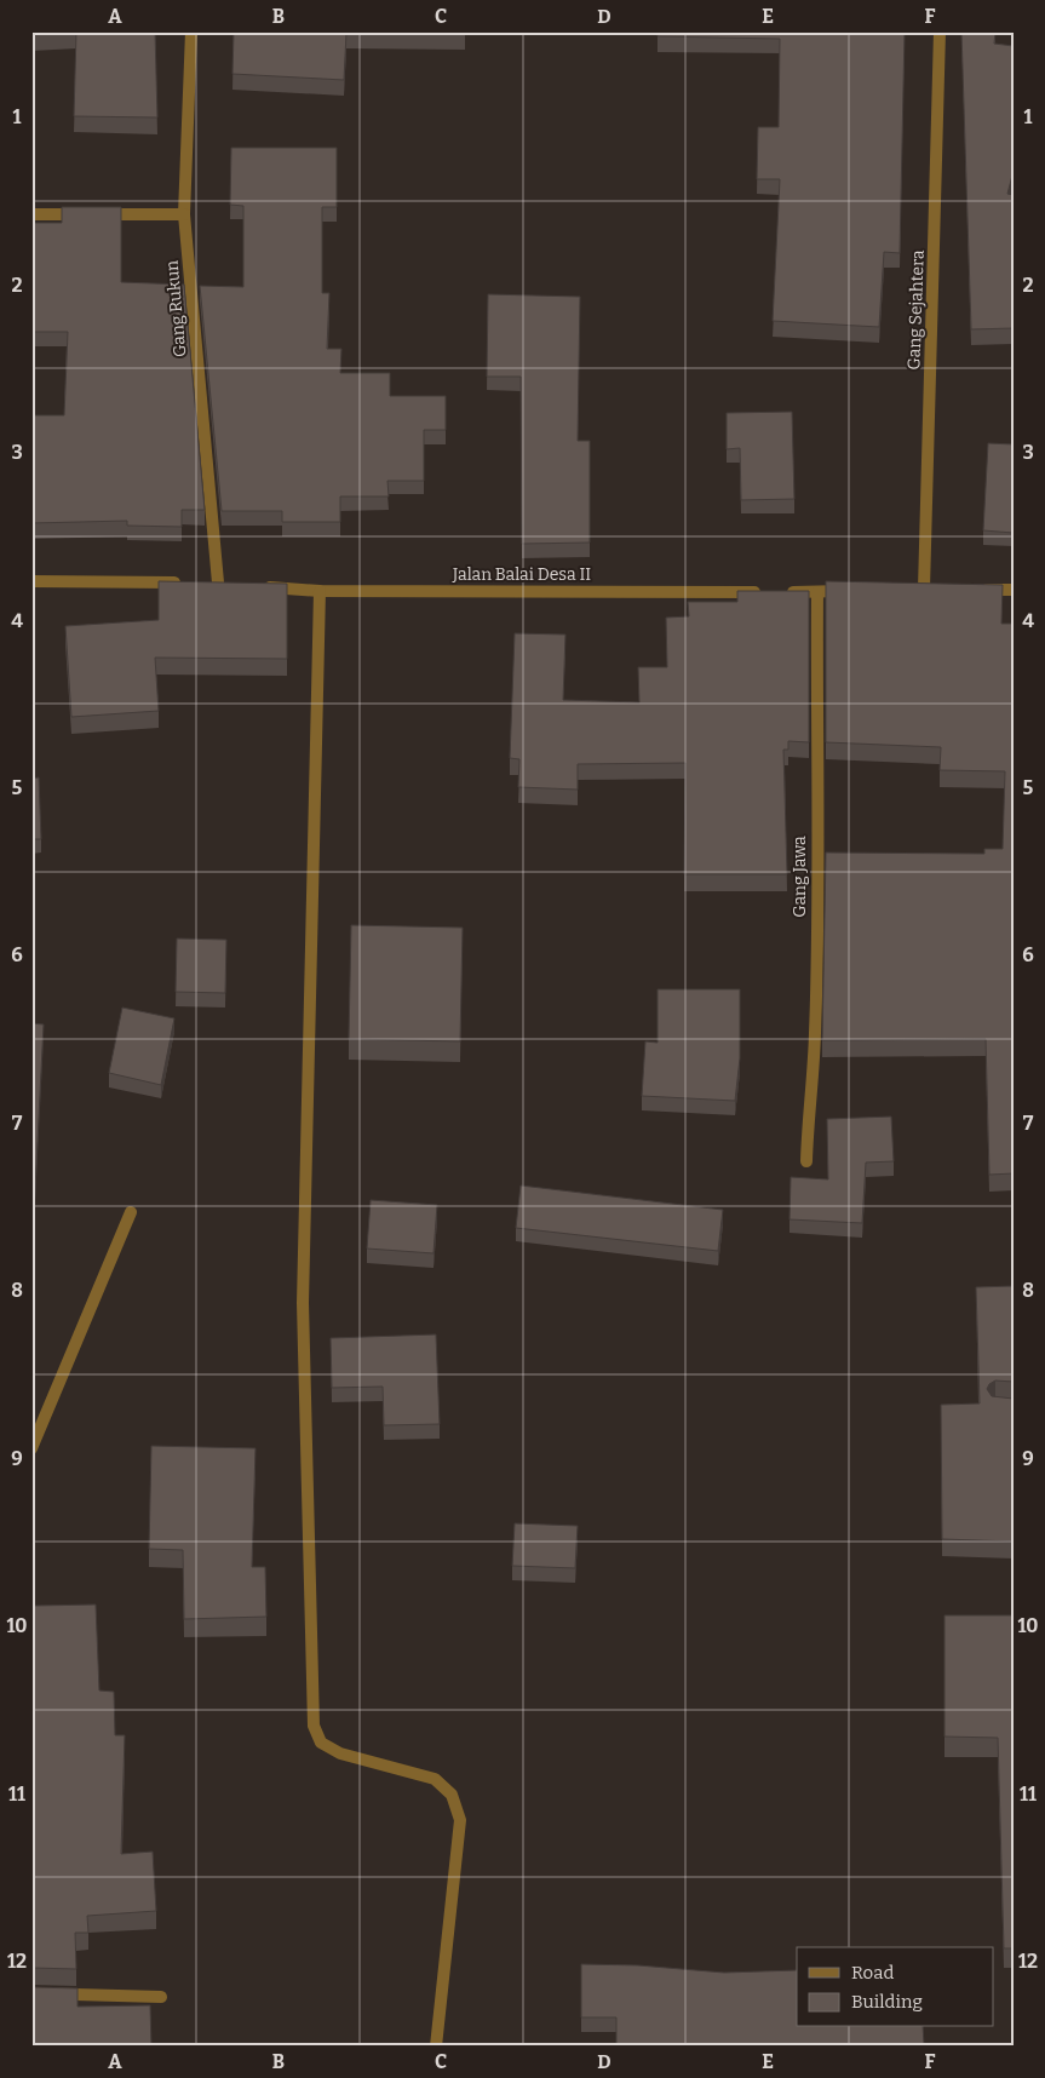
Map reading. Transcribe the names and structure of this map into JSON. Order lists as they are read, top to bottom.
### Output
{
  "streets": {
    "street": [
      "Gang Rukun",
      "Gang Sejahtera",
      "Jalan Balai Desa II",
      "Gang Jawa"
    ]
  },
  "crossings": [
    ["Jalan Balai Desa II", "Gang Jawa"]
  ],
  "legend": ["Road", "Building"],
  "grid": {
    "columns": [
      "A",
      "B",
      "C",
      "D",
      "E",
      "F"
    ],
    "rows": [
      "1",
      "2",
      "3",
      "4",
      "5",
      "6",
      "7",
      "8",
      "9",
      "10",
      "11",
      "12"
    ]
  }
}
